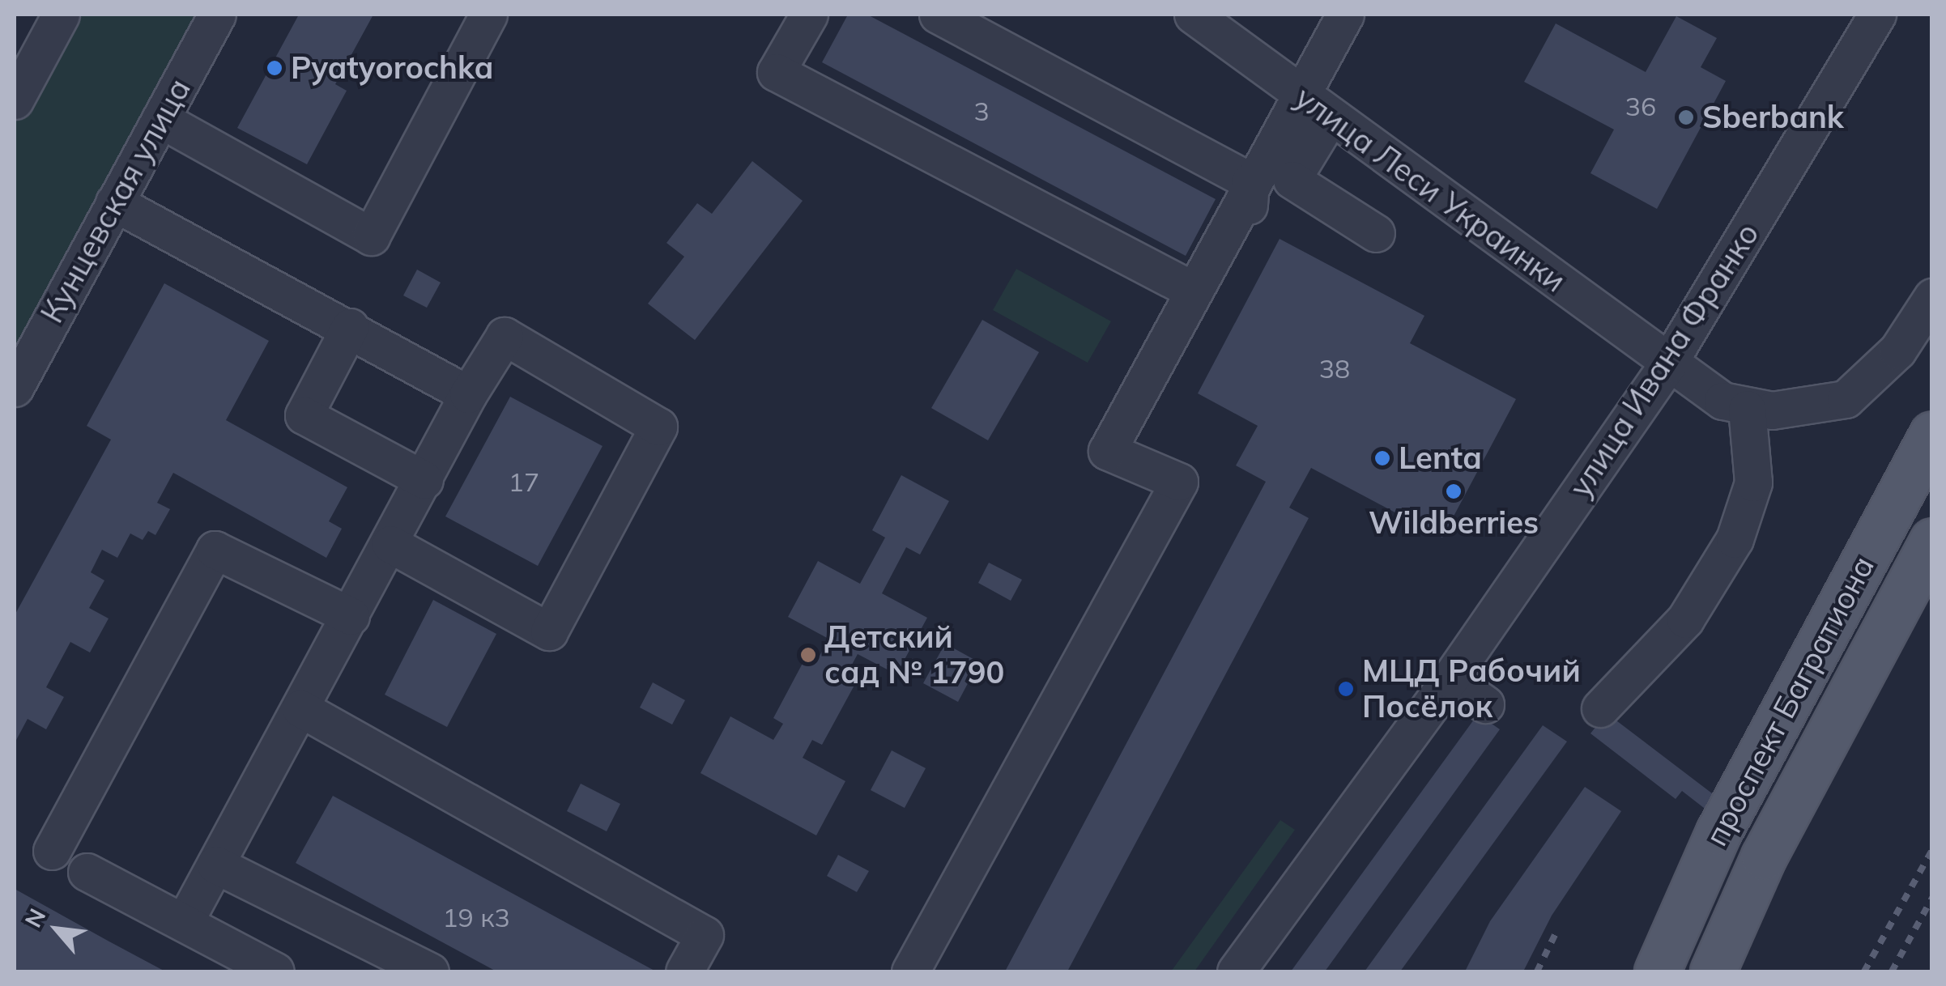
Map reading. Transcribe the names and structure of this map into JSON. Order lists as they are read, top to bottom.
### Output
{
  "streets": {
    "main road": ["проспект Багратиона"],
    "street": ["улица Леси Украинки", "Кунцевская улица", "улица Ивана Франко"]
  },
  "crossings": [
    ["улица Леси Украинки", "улица Ивана Франко"]
  ],
  "places": [
    "Pyatyorochka",
    "Sberbank",
    "Lenta",
    "Wildberries",
    "Детский сад № 1790",
    "МЦД Рабочий Посёлок"
  ],
  "house_numbers": [
    "36",
    "3",
    "38",
    "17",
    "19 к3"
  ],
  "north": "top left"
}
